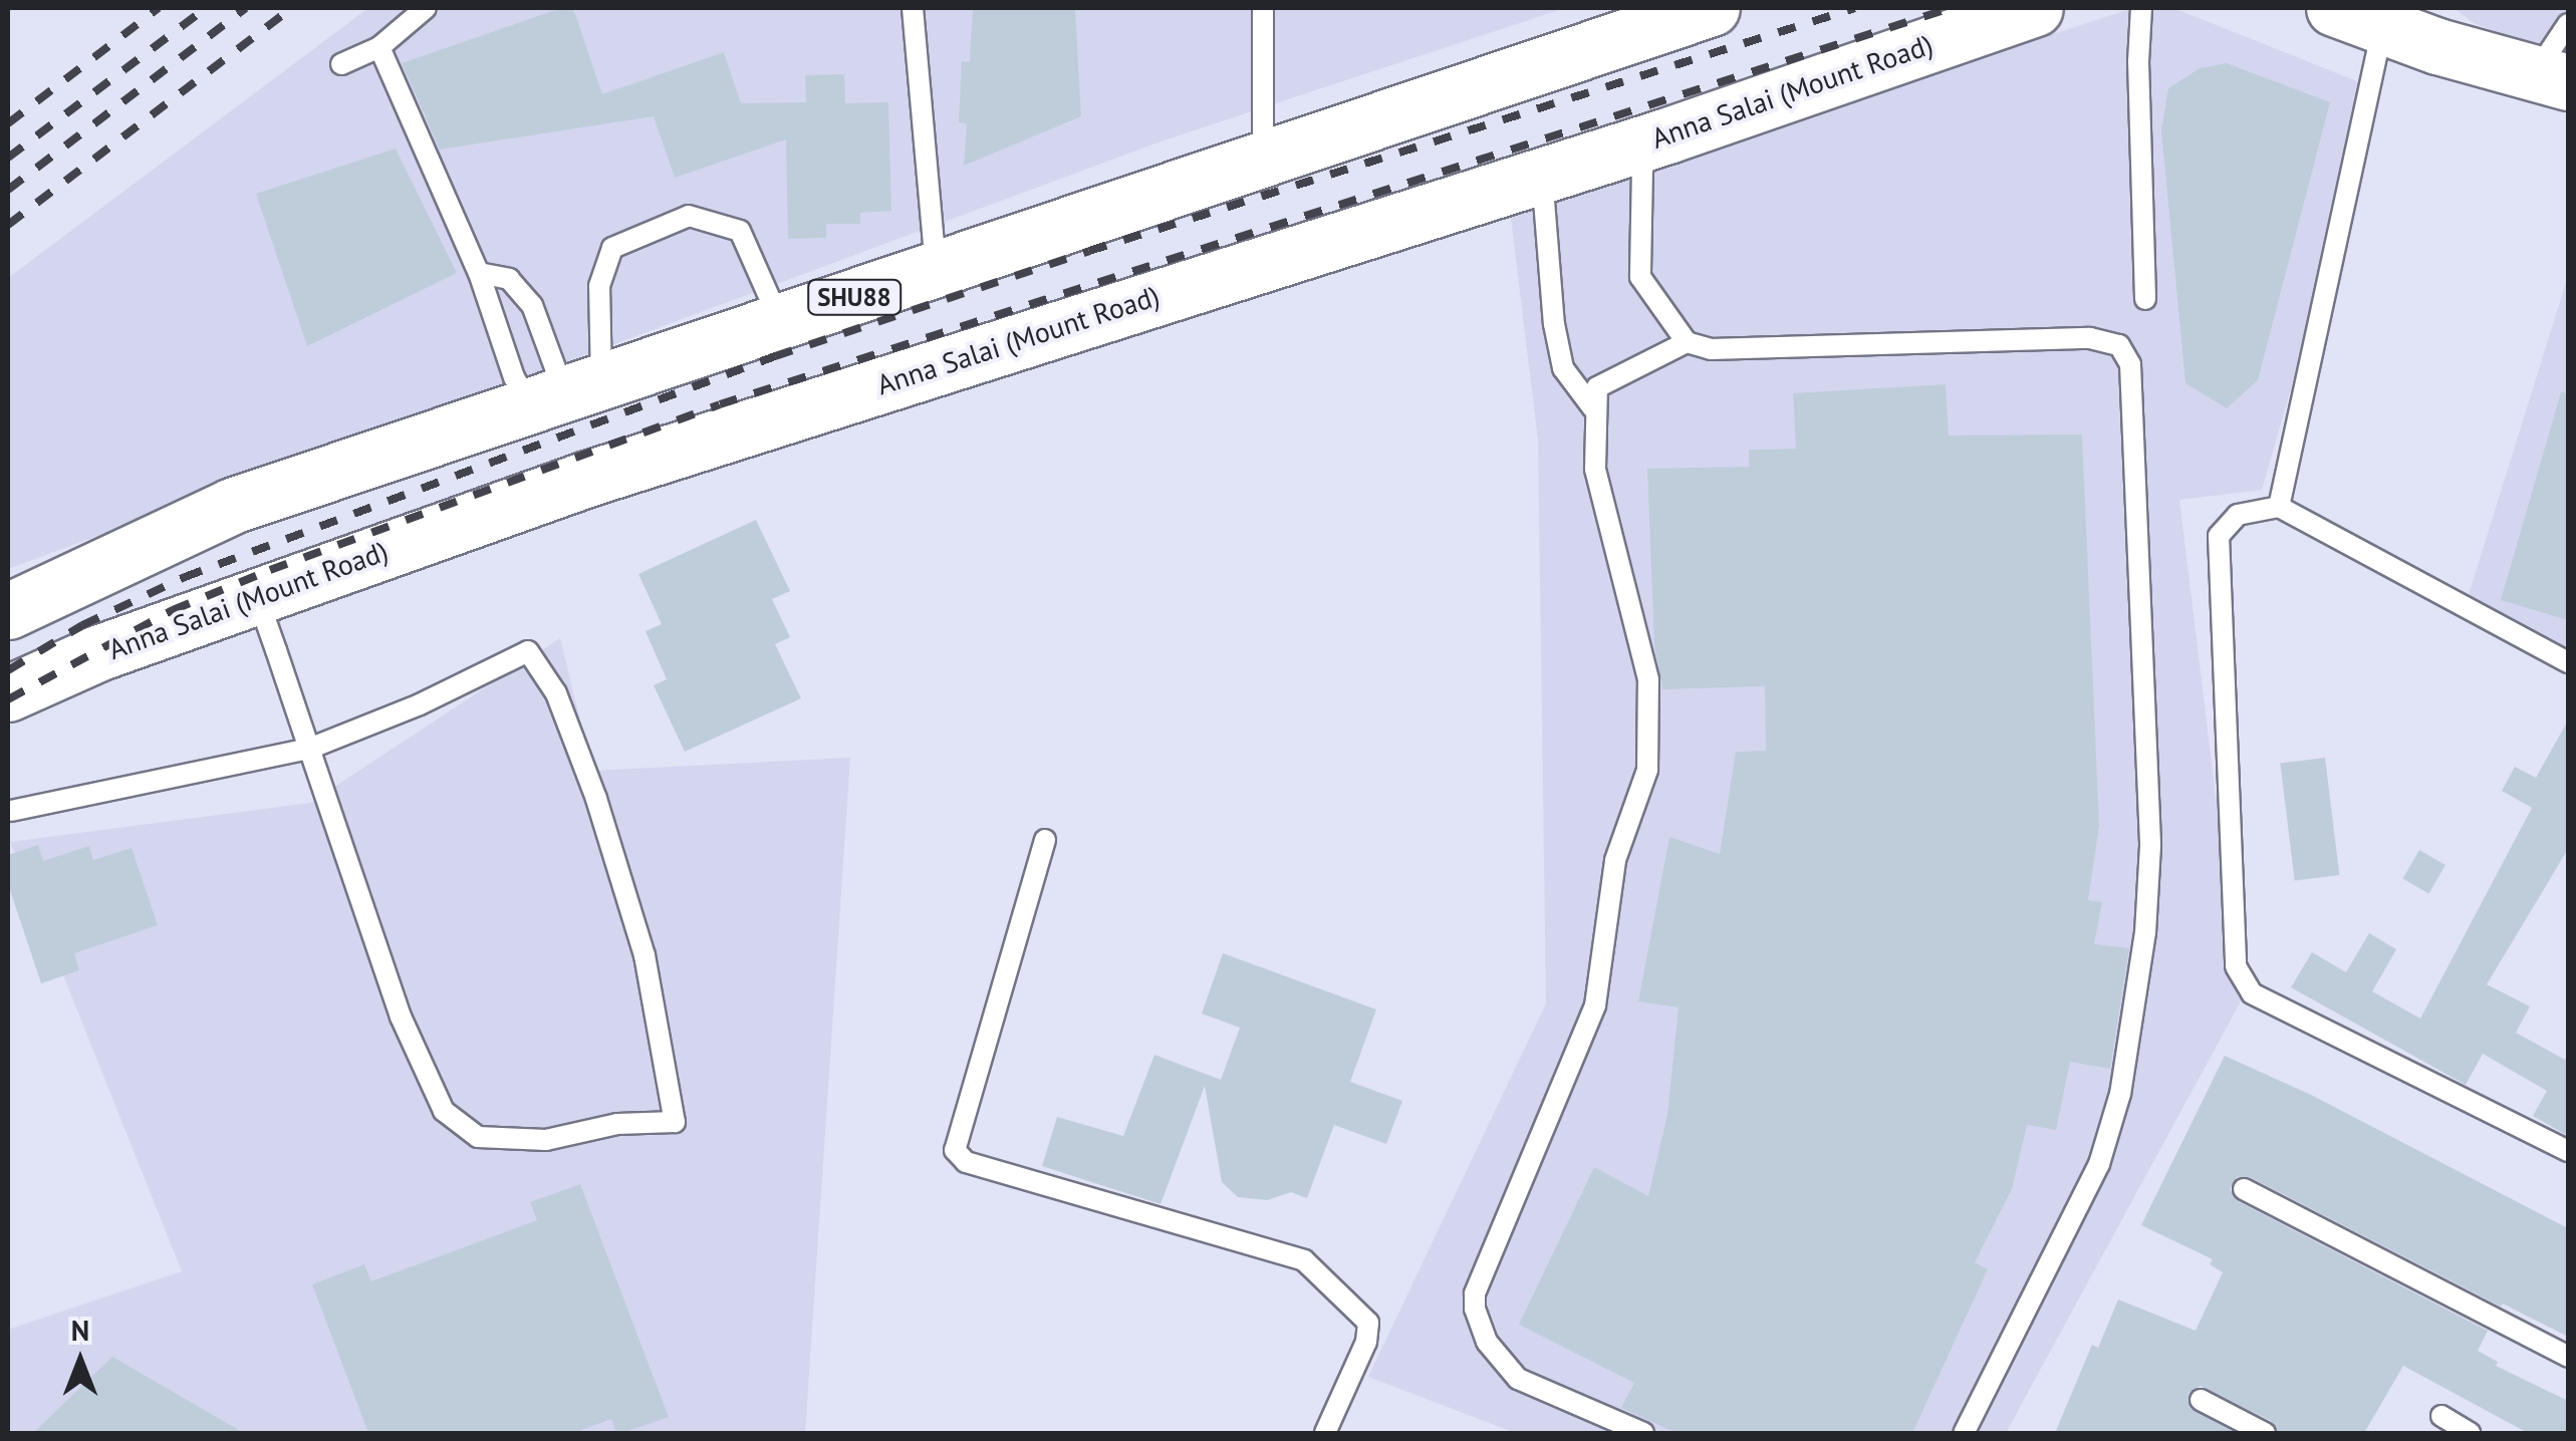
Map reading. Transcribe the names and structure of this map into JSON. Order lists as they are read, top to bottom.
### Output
{
  "streets": {
    "main road": ["Anna Salai (Mount Road)", "SHU88"]
  },
  "north": "top"
}
